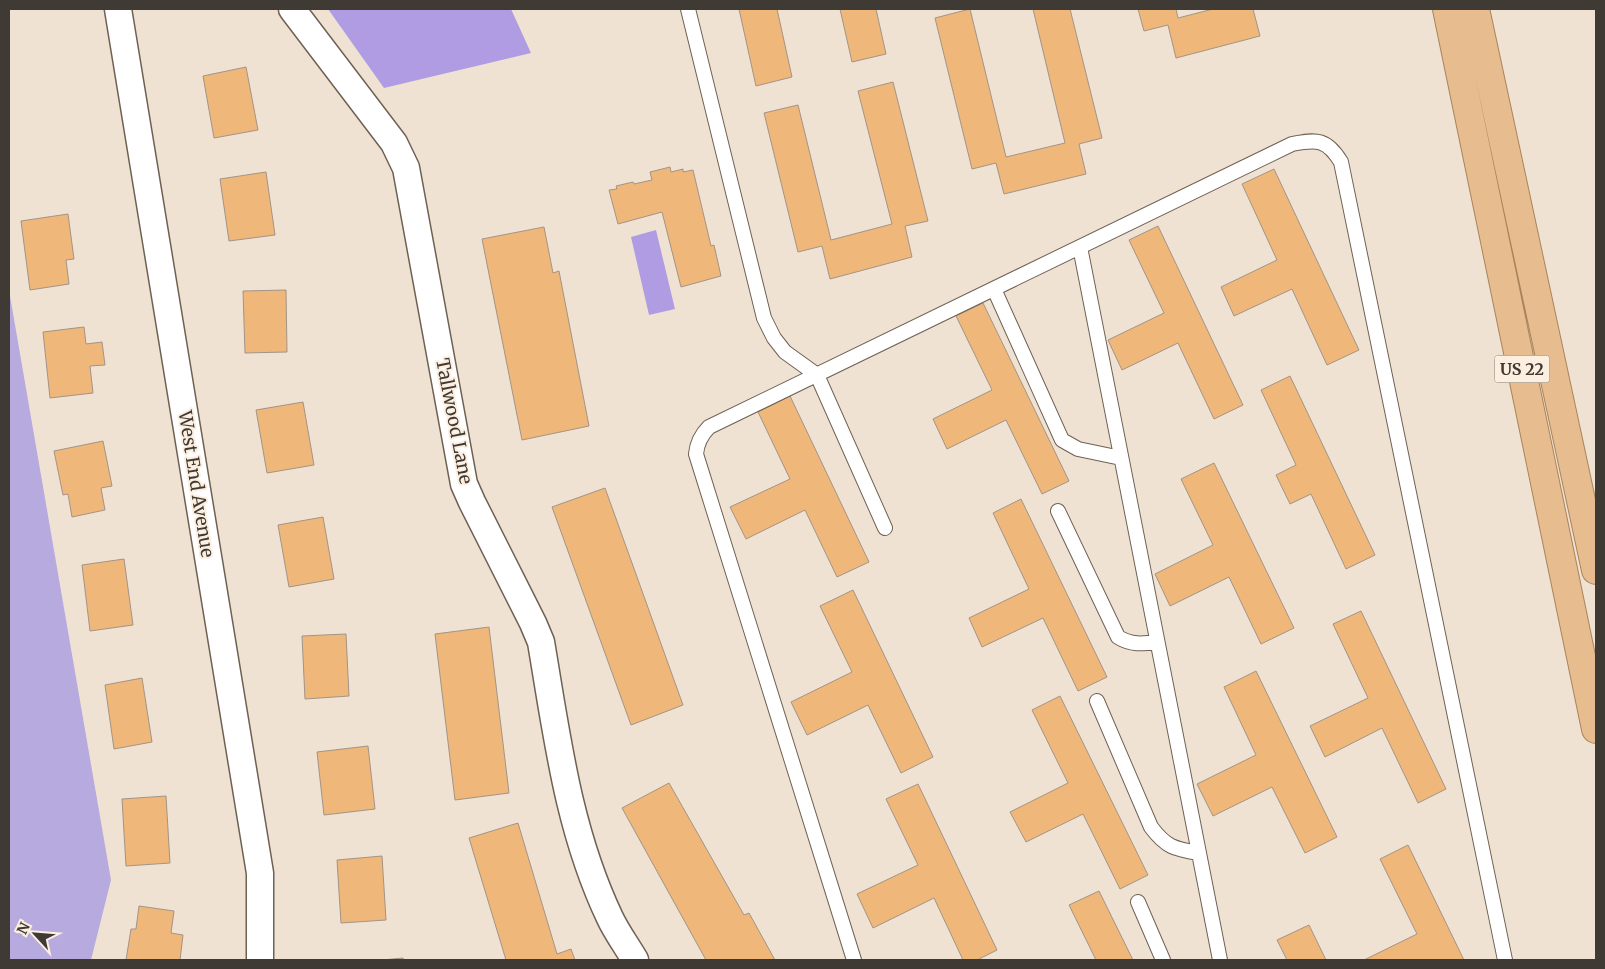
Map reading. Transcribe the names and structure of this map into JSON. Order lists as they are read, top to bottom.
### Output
{
  "streets": {
    "highway": ["US 22"],
    "street": ["Tallwood Lane", "West End Avenue"]
  },
  "north": "top left"
}
